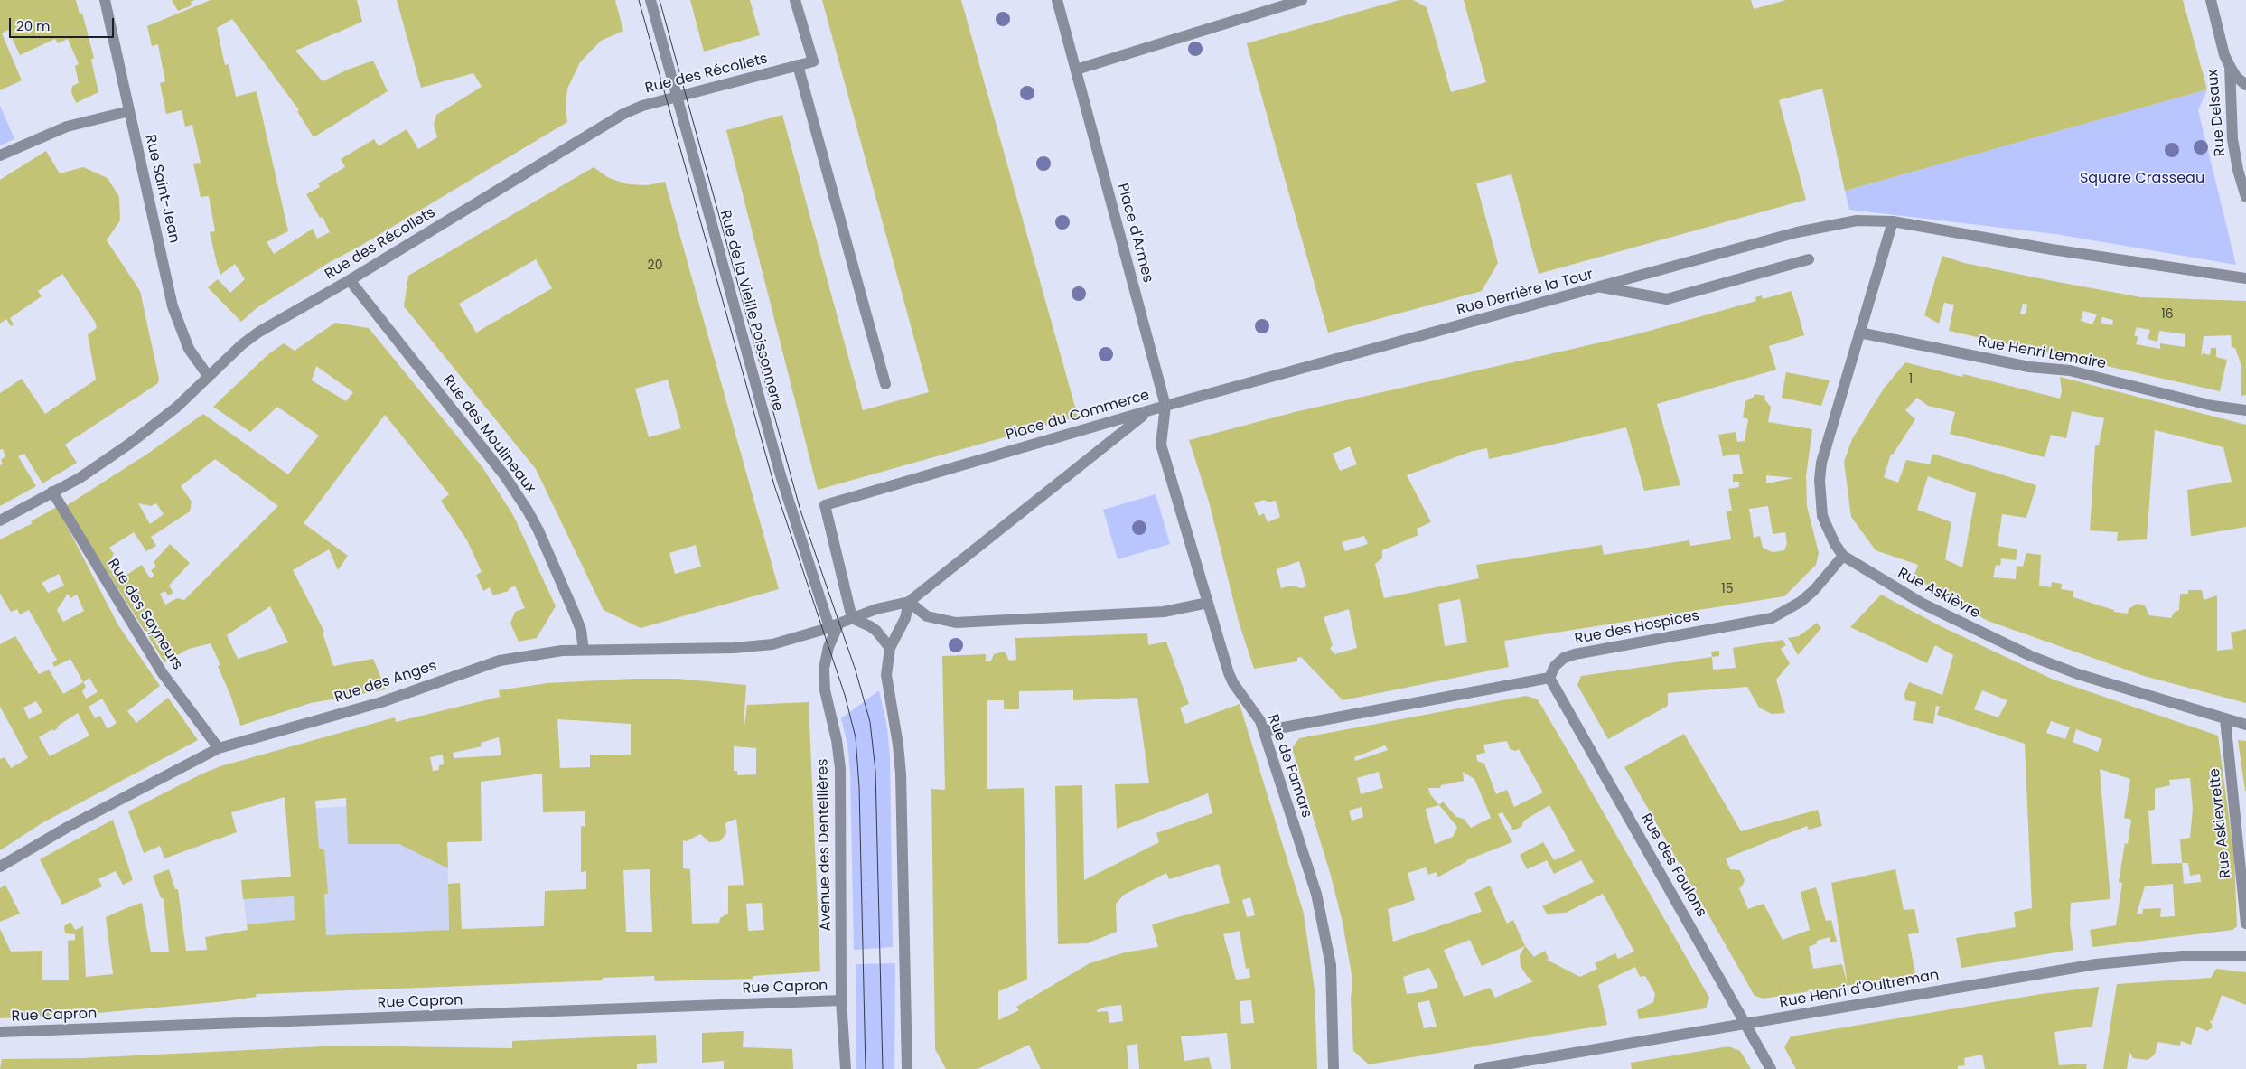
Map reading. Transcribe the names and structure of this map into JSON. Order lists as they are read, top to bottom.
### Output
{
  "streets": {
    "street": [
      "Rue des Récollets",
      "Rue Delsaux",
      "Rue Saint-Jean",
      "Place d'Armes",
      "Rue Derrière la Tour",
      "Rue de la Vieille Poissonnerie",
      "Rue Henri Lemaire",
      "Place du Commerce",
      "Rue des Moulineaux",
      "Rue Askièvre",
      "Rue des Sayneurs",
      "Rue des Hospices",
      "Rue des Anges",
      "Rue de Famars",
      "Rue Askievrette",
      "Avenue des Dentellières",
      "Rue des Foulons",
      "Rue Capron",
      "Rue Henri d'Oultreman"
    ]
  },
  "crossings": [
    ["Rue des Récollets", "Rue Saint-Jean"],
    ["Rue des Récollets", "Rue de la Vieille Poissonnerie"],
    ["Rue des Récollets", "Rue des Moulineaux"],
    ["Rue des Récollets", "Rue des Sayneurs"],
    ["Place d'Armes", "Rue Derrière la Tour"],
    ["Place d'Armes", "Place du Commerce"],
    ["Place d'Armes", "Rue de Famars"],
    ["Rue Derrière la Tour", "Place du Commerce"],
    ["Rue Derrière la Tour", "Rue Askièvre"],
    ["Rue Derrière la Tour", "Rue de Famars"],
    ["Rue de la Vieille Poissonnerie", "Place du Commerce"],
    ["Rue de la Vieille Poissonnerie", "Avenue des Dentellières"],
    ["Rue Henri Lemaire", "Rue Askièvre"],
    ["Place du Commerce", "Rue des Anges"],
    ["Place du Commerce", "Rue de Famars"],
    ["Place du Commerce", "Avenue des Dentellières"],
    ["Rue des Moulineaux", "Rue des Anges"],
    ["Rue Askièvre", "Rue des Hospices"],
    ["Rue Askièvre", "Rue Askievrette"],
    ["Rue des Sayneurs", "Rue des Anges"],
    ["Rue des Hospices", "Rue des Foulons"],
    ["Avenue des Dentellières", "Rue Capron"],
    ["Rue des Foulons", "Rue Henri d'Oultreman"]
  ],
  "parks": ["Square Crasseau"],
  "house_numbers": [
    "20",
    "16",
    "1",
    "15"
  ],
  "scale_bar": "20 m"
}
